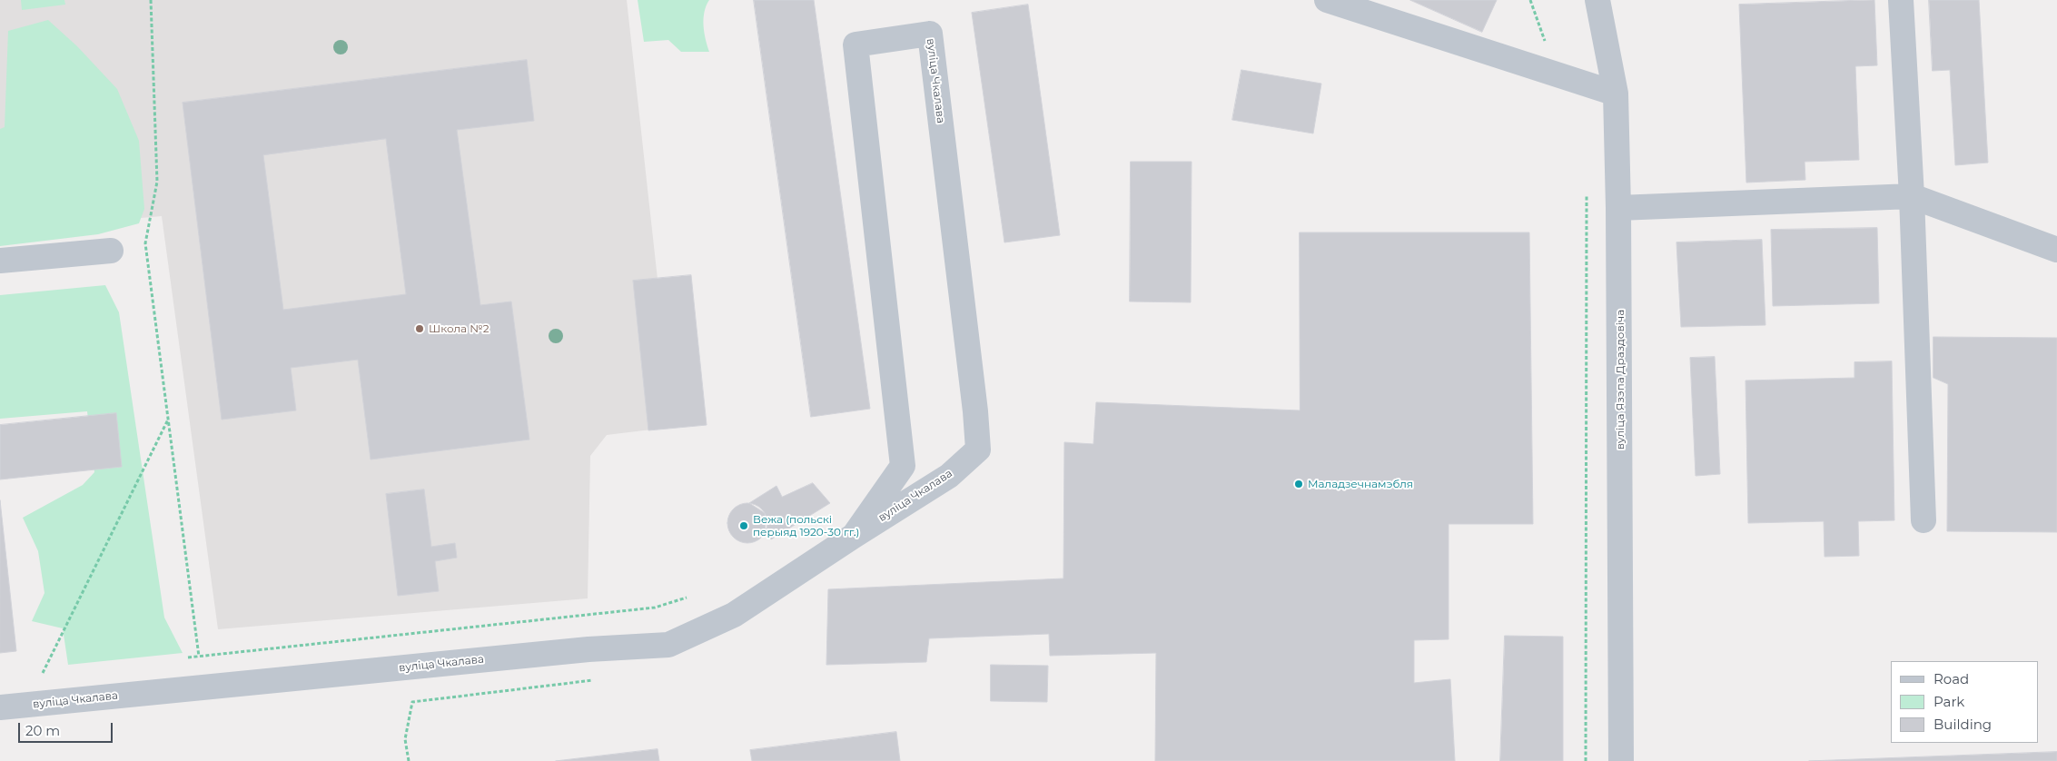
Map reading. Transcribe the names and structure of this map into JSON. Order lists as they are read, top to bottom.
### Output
{
  "streets": {
    "street": ["вуліца Чкалава", "вуліца Язэпа Драздовіча"]
  },
  "places": ["Школа №2", "Маладзечнамэбля", "Вежа (польскі перыяд 1920-30 гг.)"],
  "legend": ["Road", "Park", "Building"],
  "scale_bar": "20 m"
}
